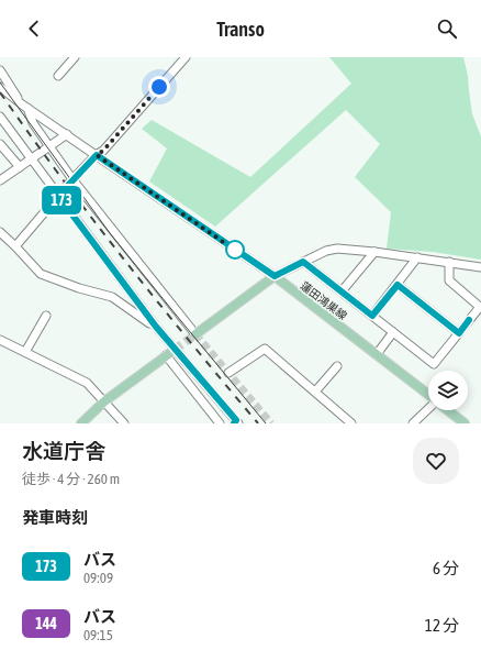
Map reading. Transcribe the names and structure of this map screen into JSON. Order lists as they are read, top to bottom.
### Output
{
  "streets": {
    "main road": ["蓮田鴻巣線"]
  },
  "lines": ["bus line 173"],
  "page": {
    "header": "Transo",
    "on_map": "173",
    "heading": [
      ["水道庁舎", "徒歩 · 4 分 · 260 m"],
      "発車時刻"
    ],
    "list": [
      {
        "mark": "173",
        "name": "バス",
        "note": "09:09",
        "value": "6 分"
      },
      {
        "mark": "144",
        "name": "バス",
        "note": "09:15",
        "value": "12 分"
      }
    ]
  }
}
